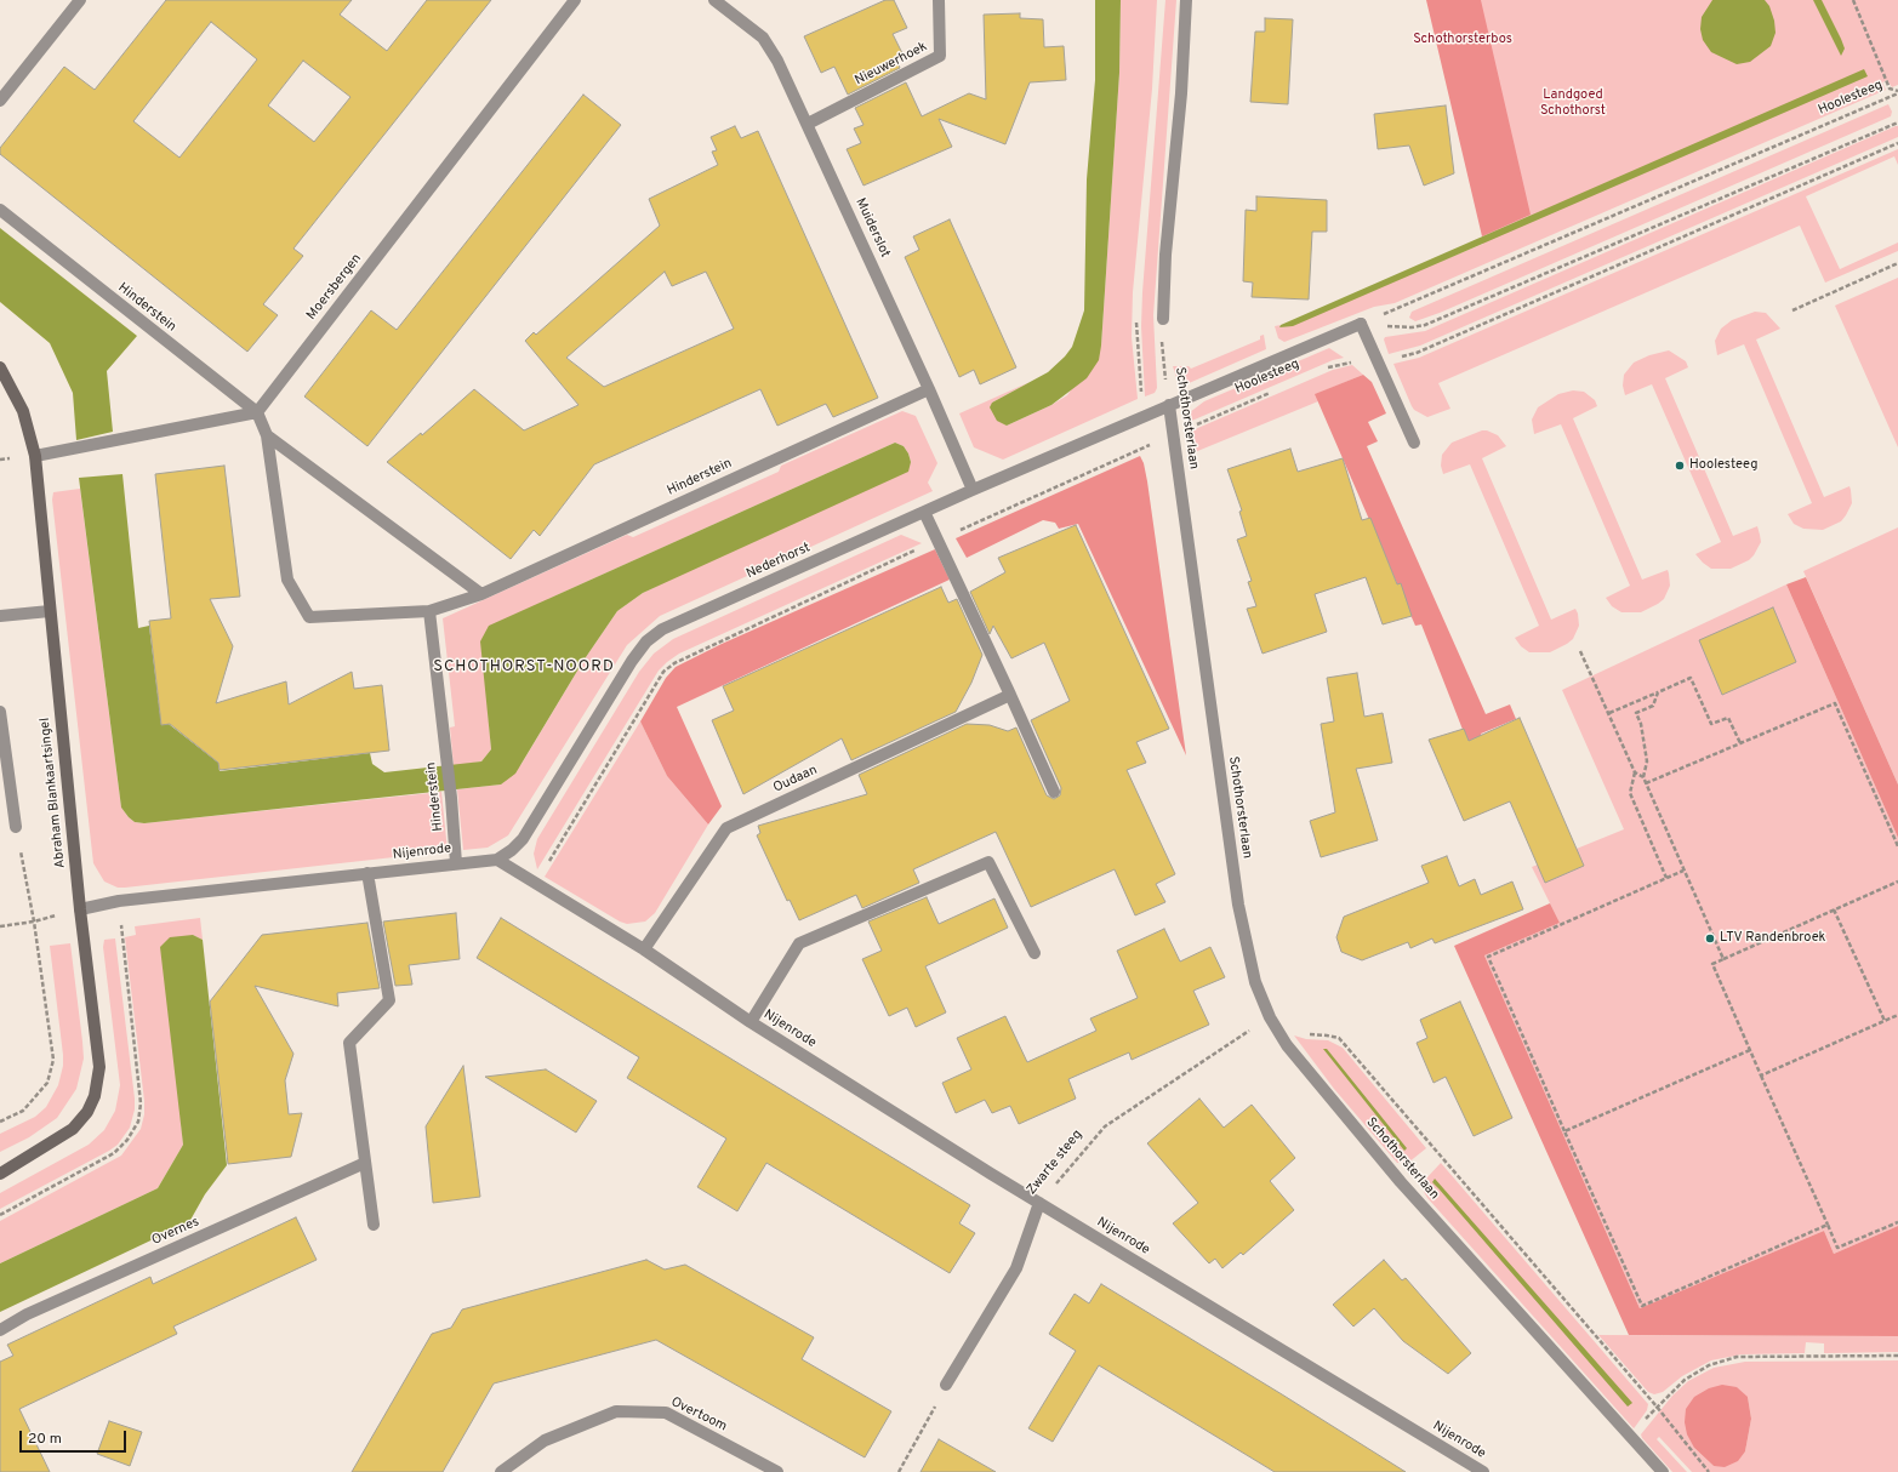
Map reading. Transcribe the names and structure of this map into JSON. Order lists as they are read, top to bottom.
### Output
{
  "streets": {
    "street": [
      "Nieuwerhoek",
      "Hoolesteeg",
      "Muiderslot",
      "Moersbergen",
      "Hinderstein",
      "Schothorsterlaan",
      "Nederhorst",
      "Oudaan",
      "Abraham Blankaartsingel",
      "Nijenrode",
      "Zwarte steeg",
      "Overnes",
      "Overtoom"
    ]
  },
  "crossings": [
    ["Nieuwerhoek", "Muiderslot"],
    ["Hoolesteeg", "Schothorsterlaan"],
    ["Hoolesteeg", "Nederhorst"],
    ["Muiderslot", "Hinderstein"],
    ["Muiderslot", "Nederhorst"],
    ["Moersbergen", "Hinderstein"],
    ["Hinderstein", "Nijenrode"],
    ["Schothorsterlaan", "Nederhorst"],
    ["Schothorsterlaan", "Zwarte steeg"],
    ["Nederhorst", "Nijenrode"],
    ["Oudaan", "Nijenrode"],
    ["Abraham Blankaartsingel", "Nijenrode"],
    ["Nijenrode", "Zwarte steeg"]
  ],
  "districts": ["SCHOTHORST-NOORD"],
  "parks": ["Schothorsterbos", "Landgoed Schothorst"],
  "places": ["Hoolesteeg", "LTV Randenbroek"],
  "scale_bar": "20 m"
}
